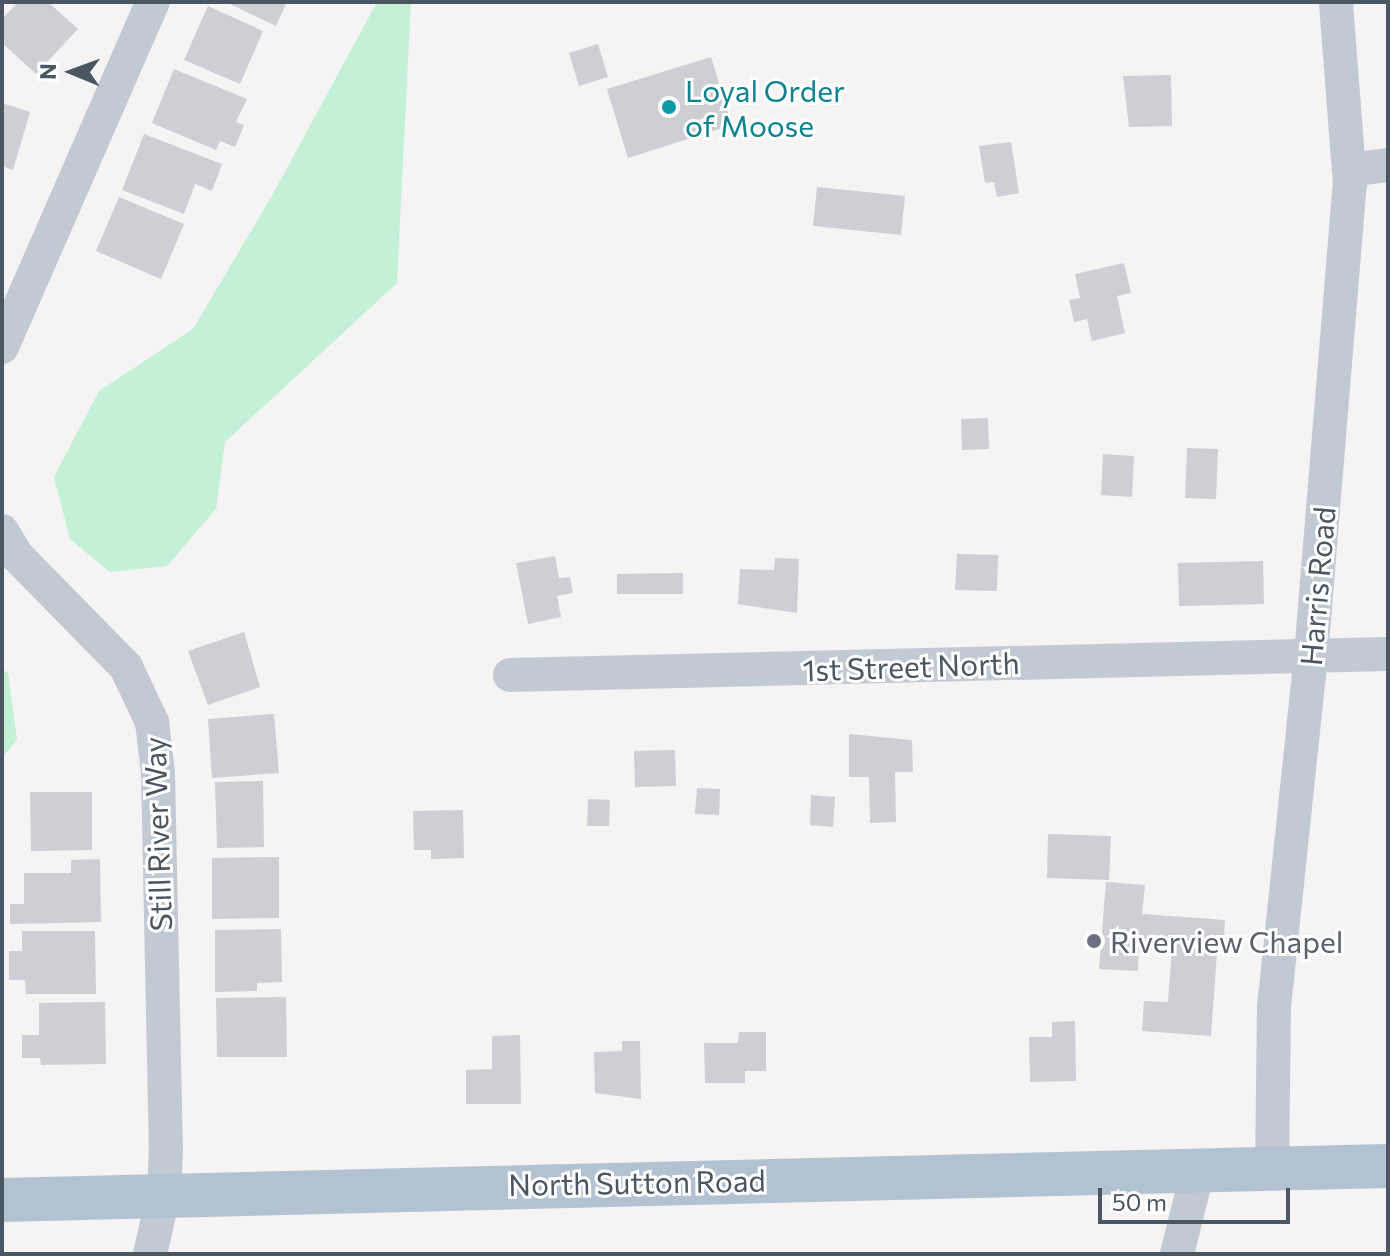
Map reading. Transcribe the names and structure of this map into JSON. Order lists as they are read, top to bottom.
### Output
{
  "streets": {
    "main road": ["North Sutton Road"],
    "street": ["Harris Road", "1st Street North", "Still River Way"]
  },
  "crossings": [
    ["Harris Road", "1st Street North"],
    ["Harris Road", "North Sutton Road"],
    ["Still River Way", "North Sutton Road"]
  ],
  "places": ["Loyal Order of Moose", "Riverview Chapel"],
  "scale_bar": "50 m",
  "north": "left"
}
